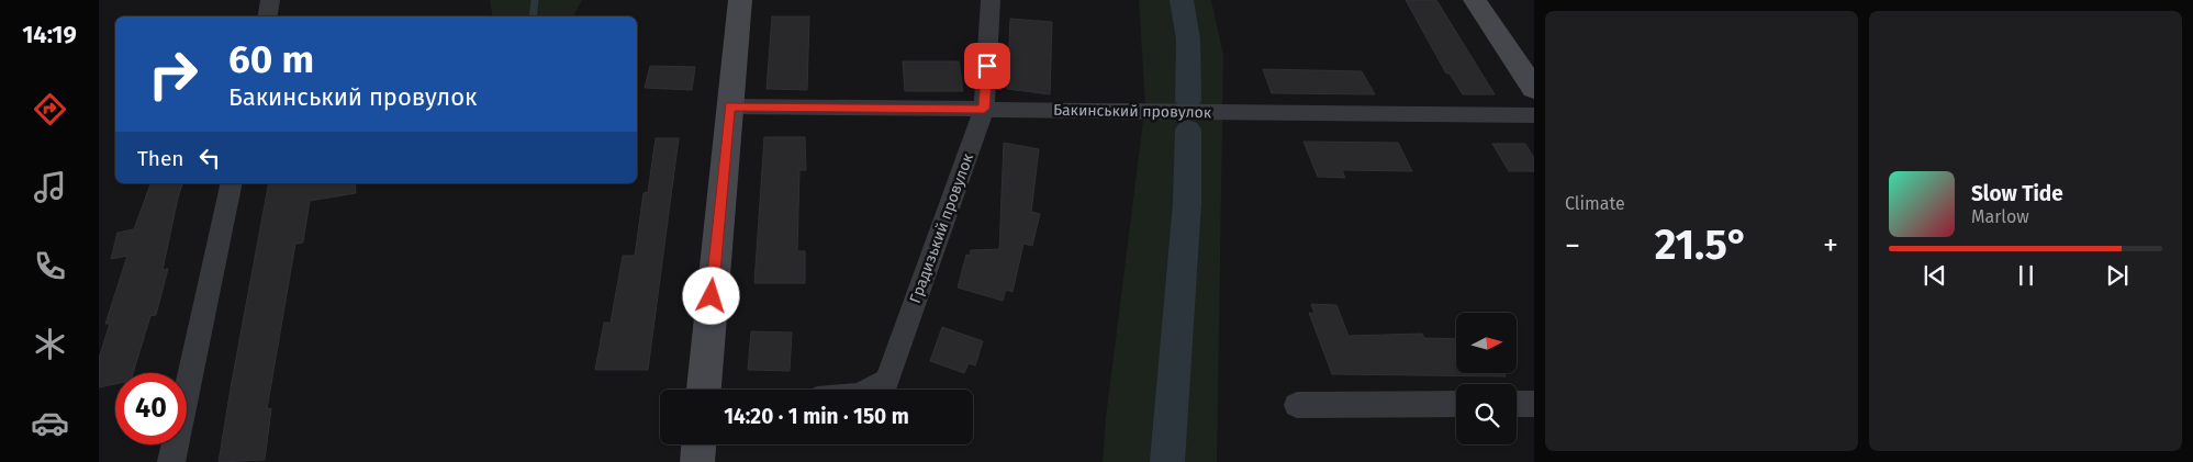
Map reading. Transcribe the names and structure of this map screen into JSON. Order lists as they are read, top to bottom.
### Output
{
  "streets": {
    "street": ["Бакинський провулок", "Градизький провулок"]
  },
  "crossings": [
    ["Бакинський провулок", "Градизький провулок"]
  ],
  "north": "right",
  "page": {
    "tabs": "14:19",
    "tile": "Climate",
    "turn": ["60 m", "Бакинський провулок"],
    "then": "Then",
    "song": ["Slow Tide", "Marlow"],
    "heat": ["−", "21.5°", "+"],
    "limit": "40",
    "trip": "14:20 · 1 min · 150 m"
  }
}
